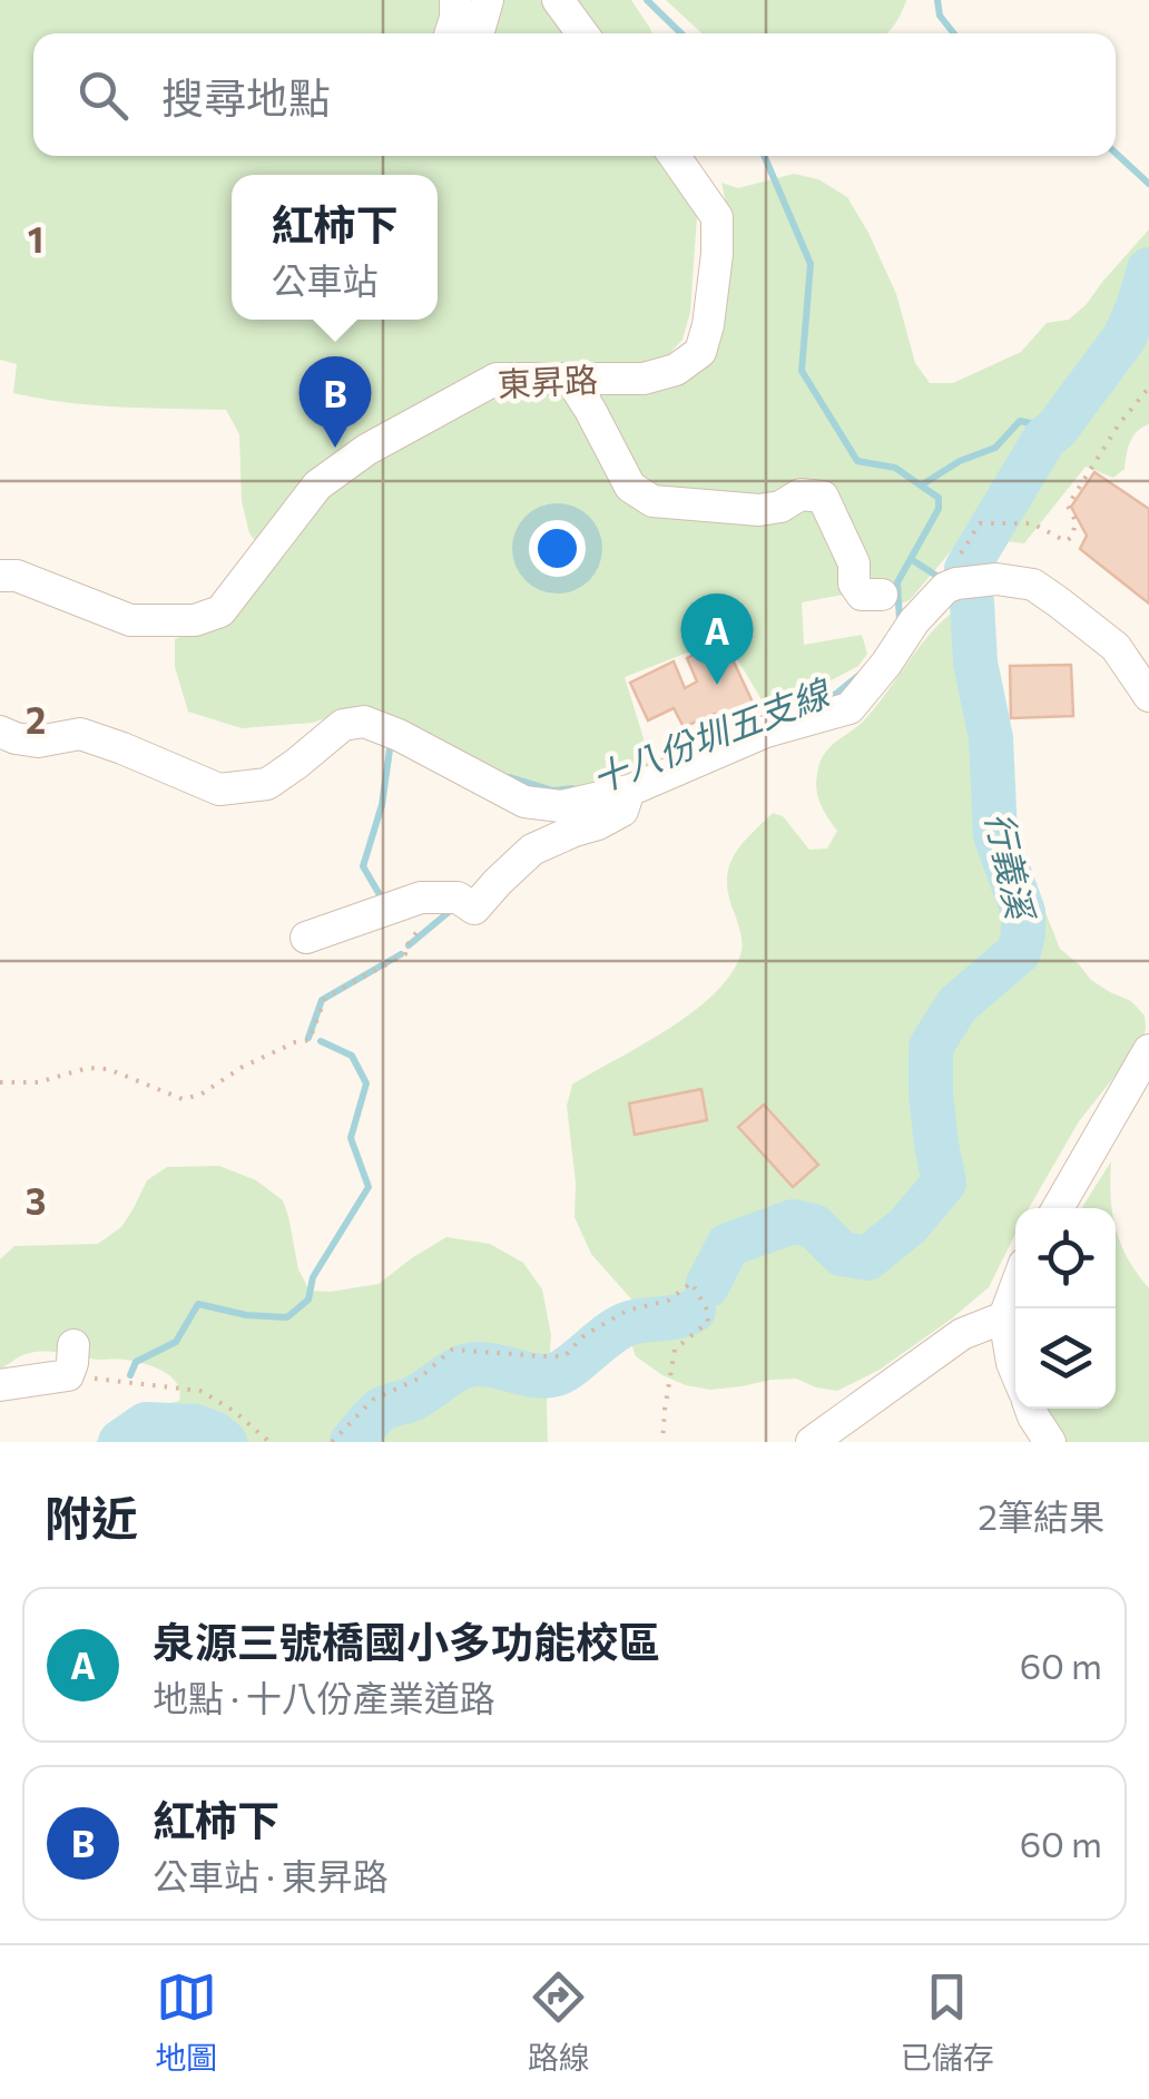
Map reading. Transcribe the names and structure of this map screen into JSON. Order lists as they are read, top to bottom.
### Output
{
  "streets": {
    "street": ["東昇路"]
  },
  "water": ["十八份圳五支線", "行義溪"],
  "page": {
    "search": "搜尋地點",
    "popup": ["紅柿下", "公車站"],
    "pins": ["B", "A"],
    "heading": ["附近", "2筆結果"],
    "list": [
      {
        "mark": "A",
        "name": "泉源三號橋國小多功能校區",
        "note": "地點 · 十八份產業道路",
        "value": "60 m"
      },
      {
        "mark": "B",
        "name": "紅柿下",
        "note": "公車站 · 東昇路",
        "value": "60 m"
      }
    ],
    "nav": ["地圖", "路線", "已儲存"]
  },
  "grid": {
    "rows": ["1", "2", "3"]
  }
}
